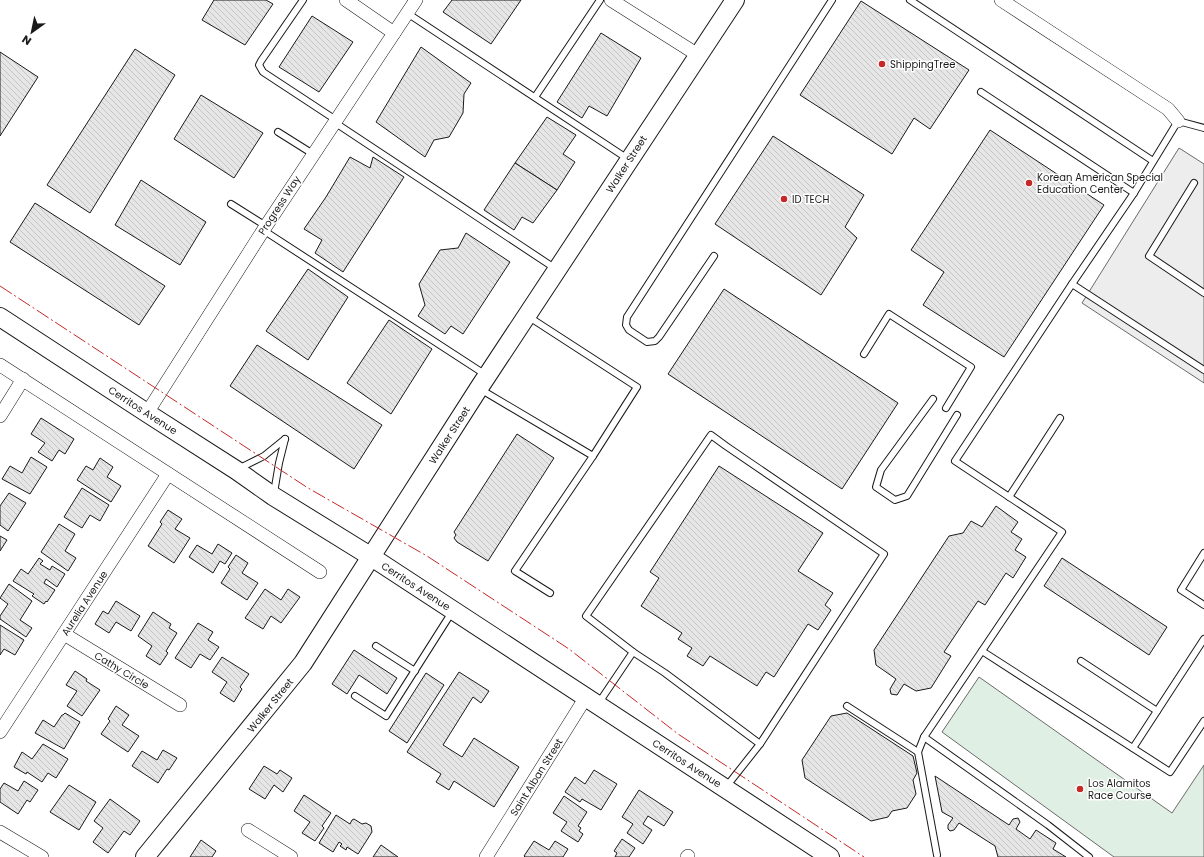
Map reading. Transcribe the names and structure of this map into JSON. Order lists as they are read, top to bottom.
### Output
{
  "streets": {
    "main road": ["Walker Street", "Cerritos Avenue"],
    "street": [
      "Progress Way",
      "Aurelia Avenue",
      "Cathy Circle",
      "Saint Alban Street"
    ]
  },
  "crossings": [
    ["Walker Street", "Cerritos Avenue"],
    ["Progress Way", "Cerritos Avenue"],
    ["Cerritos Avenue", "Saint Alban Street"],
    ["Aurelia Avenue", "Cathy Circle"]
  ],
  "places": [
    "ShippingTree",
    "Korean American Special Education Center",
    "ID TECH",
    "Los Alamitos Race Course"
  ],
  "north": "bottom left"
}
